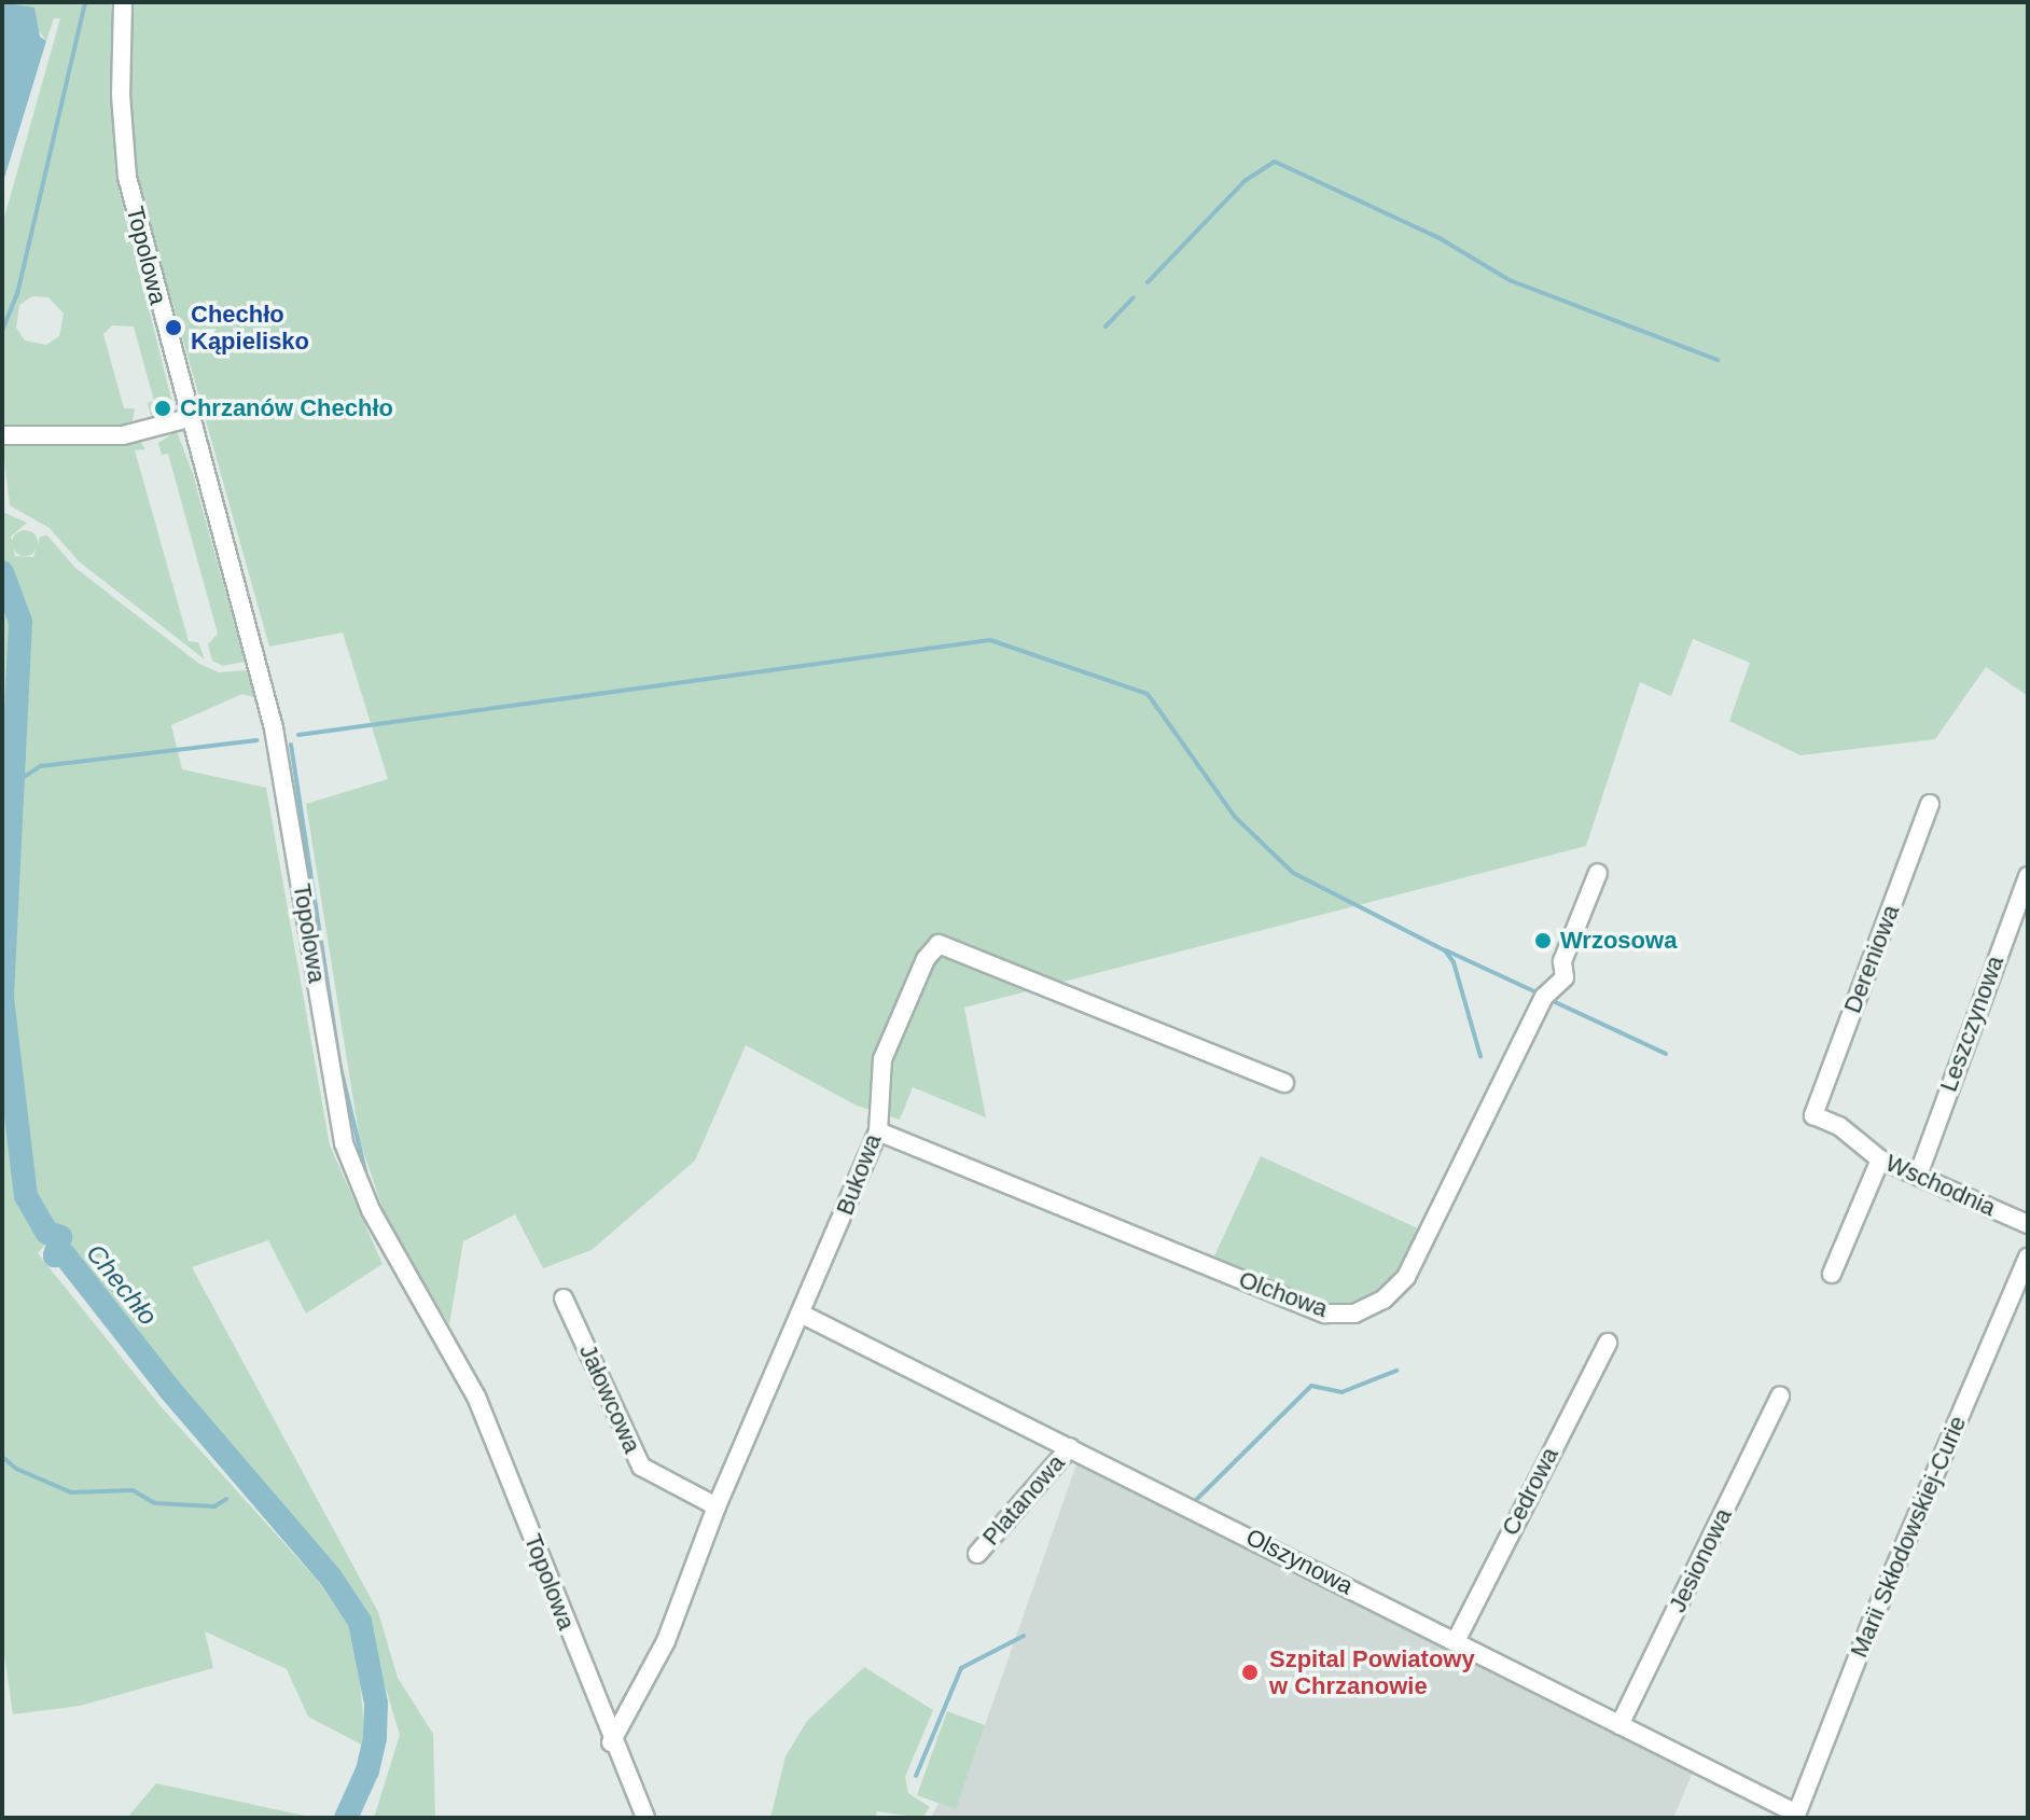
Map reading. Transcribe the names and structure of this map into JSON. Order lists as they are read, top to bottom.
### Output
{
  "streets": {
    "street": [
      "Topolowa",
      "Dereniowa",
      "Leszczynowa",
      "Bukowa",
      "Wschodnia",
      "Olchowa",
      "Jałowcowa",
      "Cedrowa",
      "Platanowa",
      "Marii Skłodowskiej-Curie",
      "Jesionowa",
      "Olszynowa"
    ]
  },
  "crossings": [
    ["Topolowa", "Bukowa"],
    ["Dereniowa", "Wschodnia"],
    ["Leszczynowa", "Wschodnia"],
    ["Bukowa", "Olchowa"],
    ["Bukowa", "Jałowcowa"],
    ["Bukowa", "Olszynowa"],
    ["Cedrowa", "Olszynowa"],
    ["Platanowa", "Olszynowa"],
    ["Marii Skłodowskiej-Curie", "Olszynowa"],
    ["Jesionowa", "Olszynowa"]
  ],
  "water": ["Chechło"],
  "places": [
    "Chechło Kąpielisko",
    "Chrzanów Chechło",
    "Wrzosowa",
    "Szpital Powiatowy w Chrzanowie"
  ]
}
